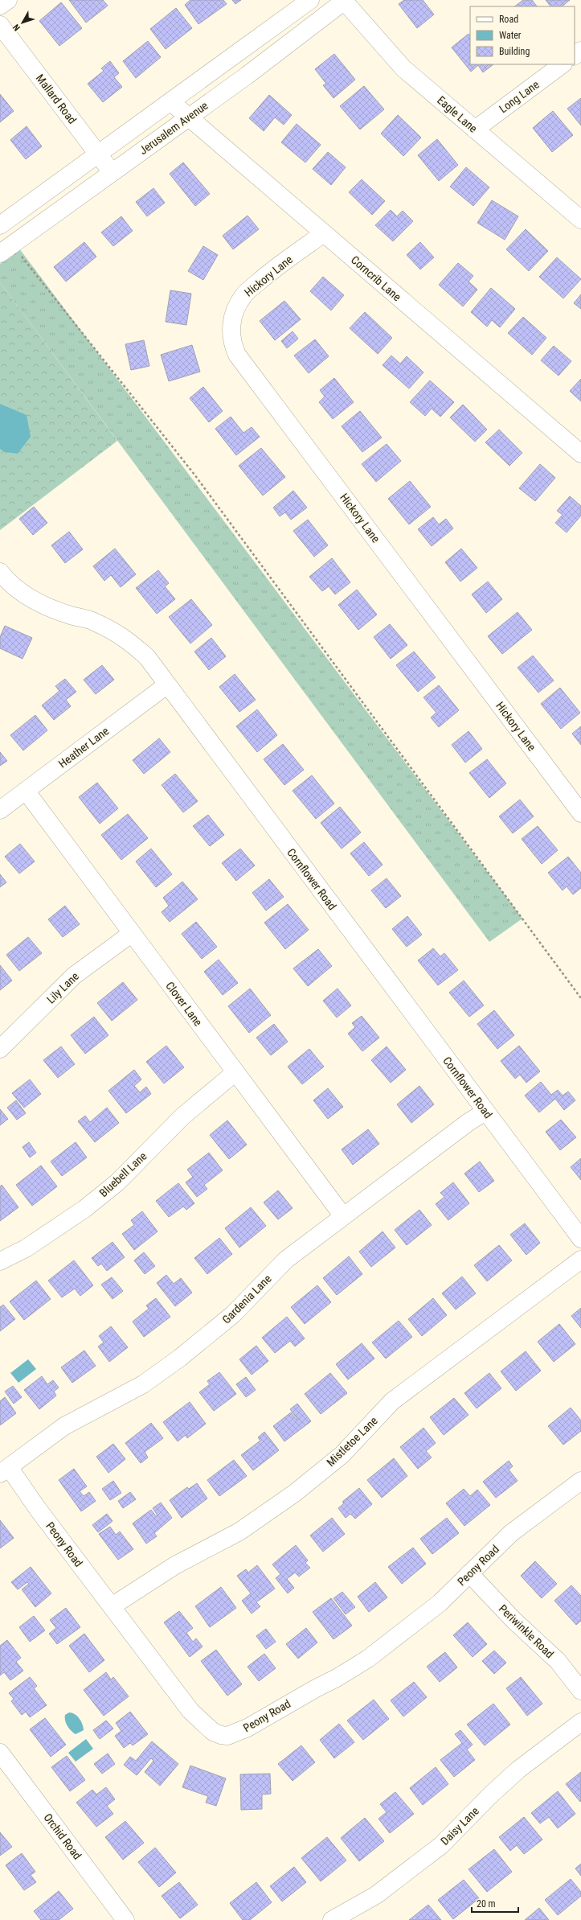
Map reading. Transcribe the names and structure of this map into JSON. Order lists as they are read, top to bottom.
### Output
{
  "streets": {
    "street": [
      "Long Lane",
      "Mallard Road",
      "Eagle Lane",
      "Jerusalem Avenue",
      "Hickory Lane",
      "Corncrib Lane",
      "Heather Lane",
      "Cornflower Road",
      "Lily Lane",
      "Clover Lane",
      "Bluebell Lane",
      "Gardenia Lane",
      "Mistletoe Lane",
      "Peony Road",
      "Periwinkle Road",
      "Daisy Lane",
      "Orchid Road"
    ]
  },
  "crossings": [
    ["Long Lane", "Eagle Lane"],
    ["Mallard Road", "Jerusalem Avenue"],
    ["Eagle Lane", "Jerusalem Avenue"],
    ["Jerusalem Avenue", "Corncrib Lane"],
    ["Hickory Lane", "Corncrib Lane"],
    ["Heather Lane", "Cornflower Road"],
    ["Heather Lane", "Clover Lane"],
    ["Cornflower Road", "Gardenia Lane"],
    ["Lily Lane", "Clover Lane"],
    ["Clover Lane", "Bluebell Lane"],
    ["Clover Lane", "Gardenia Lane"],
    ["Gardenia Lane", "Peony Road"],
    ["Mistletoe Lane", "Peony Road"],
    ["Peony Road", "Periwinkle Road"]
  ],
  "legend": ["Road", "Water", "Building"],
  "scale_bar": "20 m",
  "north": "bottom left"
}
